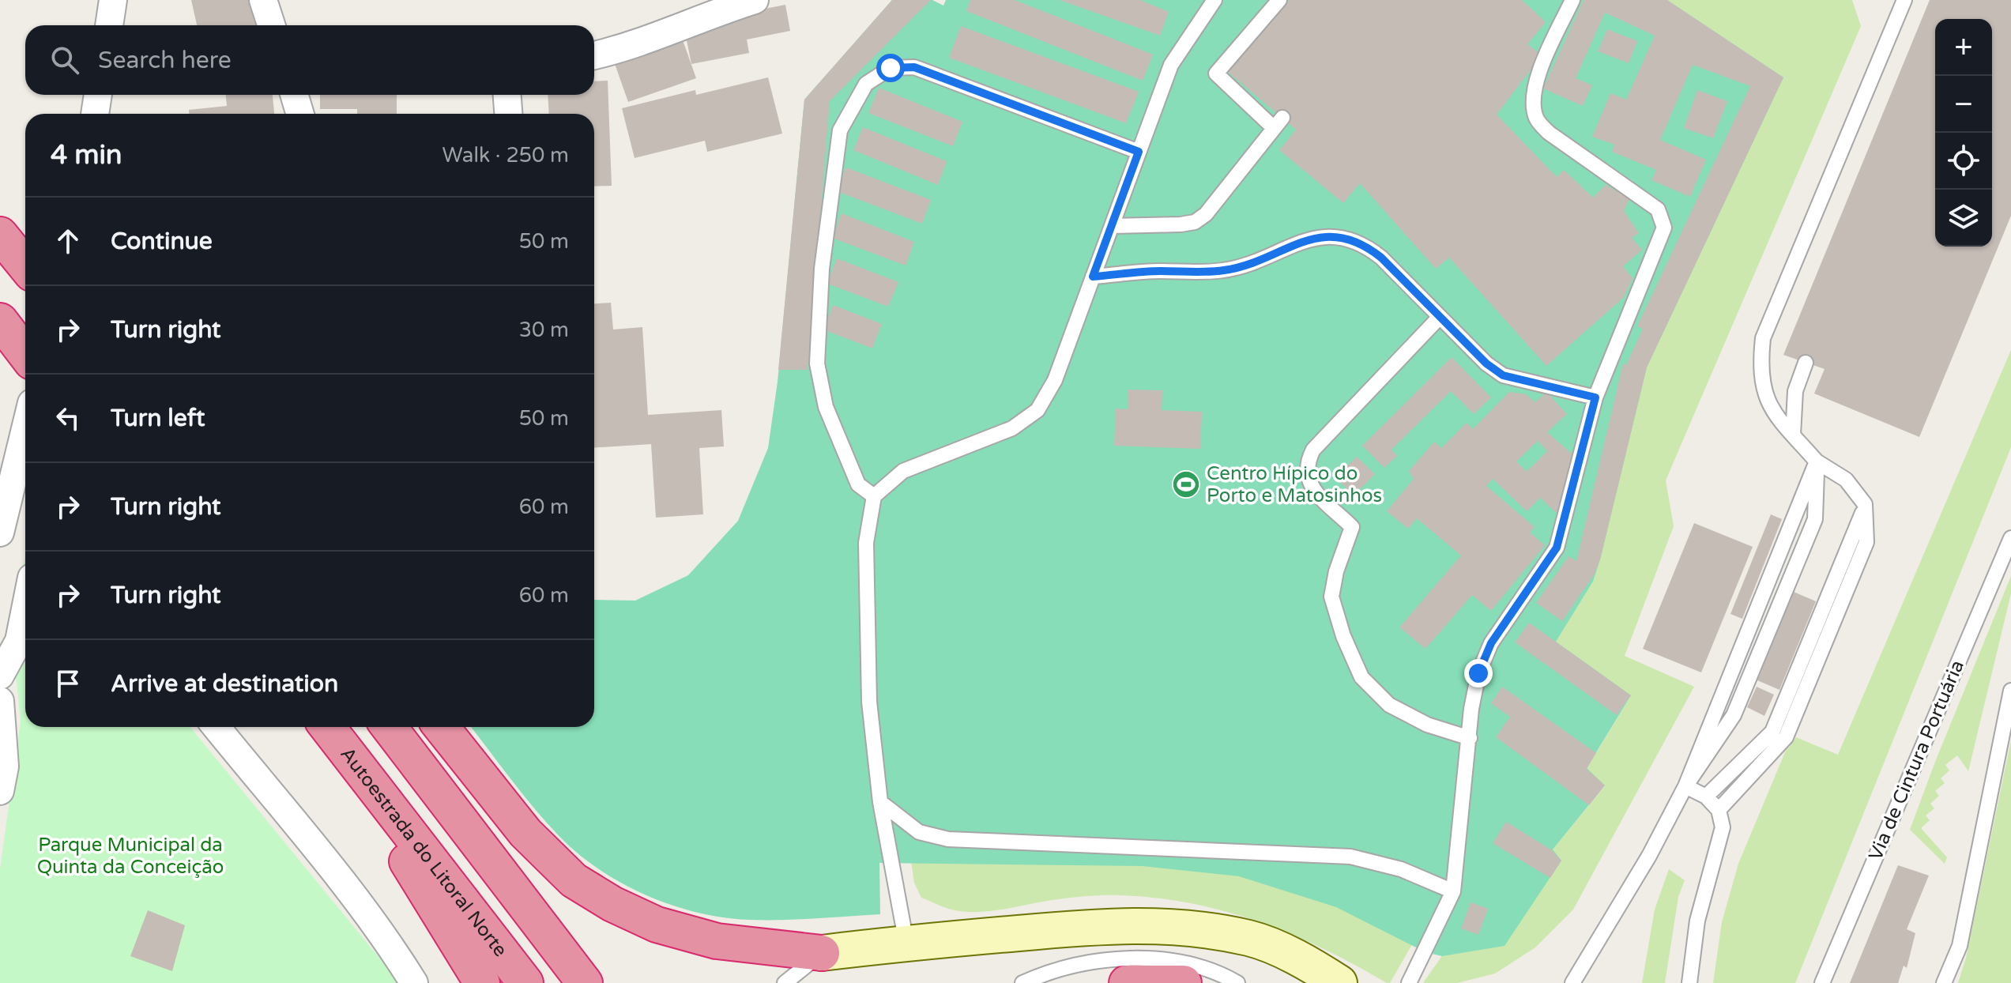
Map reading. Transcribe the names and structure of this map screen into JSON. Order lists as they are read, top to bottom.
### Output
{
  "streets": {
    "highway": ["Autoestrada do Litoral Norte"],
    "lane": ["Via de Cintura Portuária"]
  },
  "parks": ["Parque Municipal da Quinta da Conceição"],
  "places": {
    "sports": ["Centro Hípico do Porto e Matosinhos"]
  },
  "page": {
    "map_buttons": ["+", "−"],
    "search": "Search here",
    "heading": ["4 min", "Walk · 250 m"],
    "list": [
      ["Continue", "50 m"],
      ["Turn right", "30 m"],
      ["Turn left", "50 m"],
      ["Turn right", "60 m"],
      ["Turn right", "60 m"],
      "Arrive at destination"
    ]
  }
}
